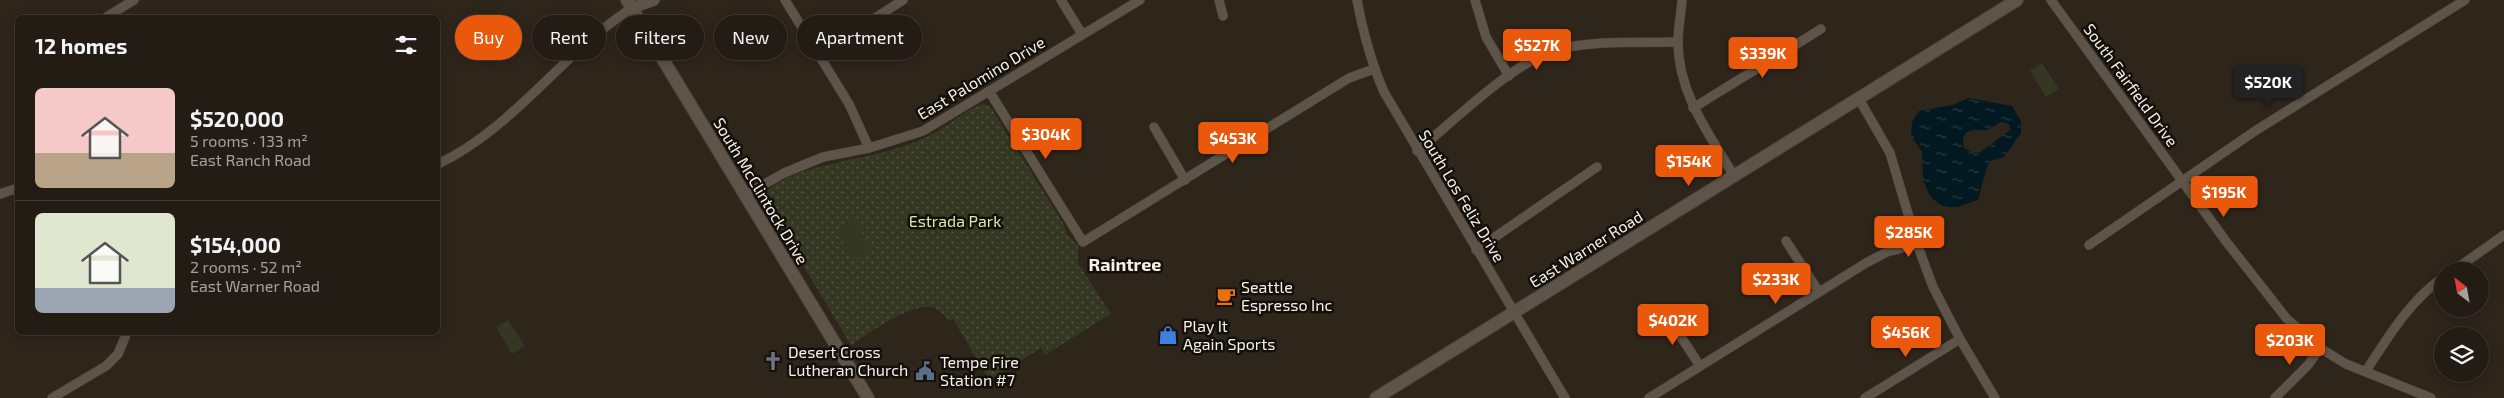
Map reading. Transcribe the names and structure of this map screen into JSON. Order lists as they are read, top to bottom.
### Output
{
  "streets": {
    "main road": ["South McClintock Drive", "East Warner Road"],
    "street": ["East Palomino Drive", "South Fairfield Drive", "South Los Feliz Drive"]
  },
  "crossings": [
    ["East Palomino Drive", "South McClintock Drive"],
    ["South Los Feliz Drive", "East Warner Road"]
  ],
  "districts": ["Raintree"],
  "parks": ["Estrada Park"],
  "places": {
    "cafe": ["Seattle Espresso Inc"],
    "shop": ["Play It Again Sports"],
    "church": ["Desert Cross Lutheran Church"],
    "public building": ["Tempe Fire Station #7"]
  },
  "north": "top left",
  "page": {
    "chip": [
      "Buy",
      "Rent",
      "Filters",
      "New",
      "Apartment"
    ],
    "heading": "12 homes",
    "price": [
      "$527K",
      "$339K",
      "$520K",
      "$304K",
      "$453K",
      "$154K",
      "$195K",
      "$285K",
      "$233K",
      "$402K",
      "$456K",
      "$203K"
    ],
    "list": [
      {
        "name": "$520,000",
        "note": "5 rooms · 133 m² · East Ranch Road"
      },
      {
        "name": "$154,000",
        "note": "2 rooms · 52 m² · East Warner Road"
      }
    ]
  }
}
